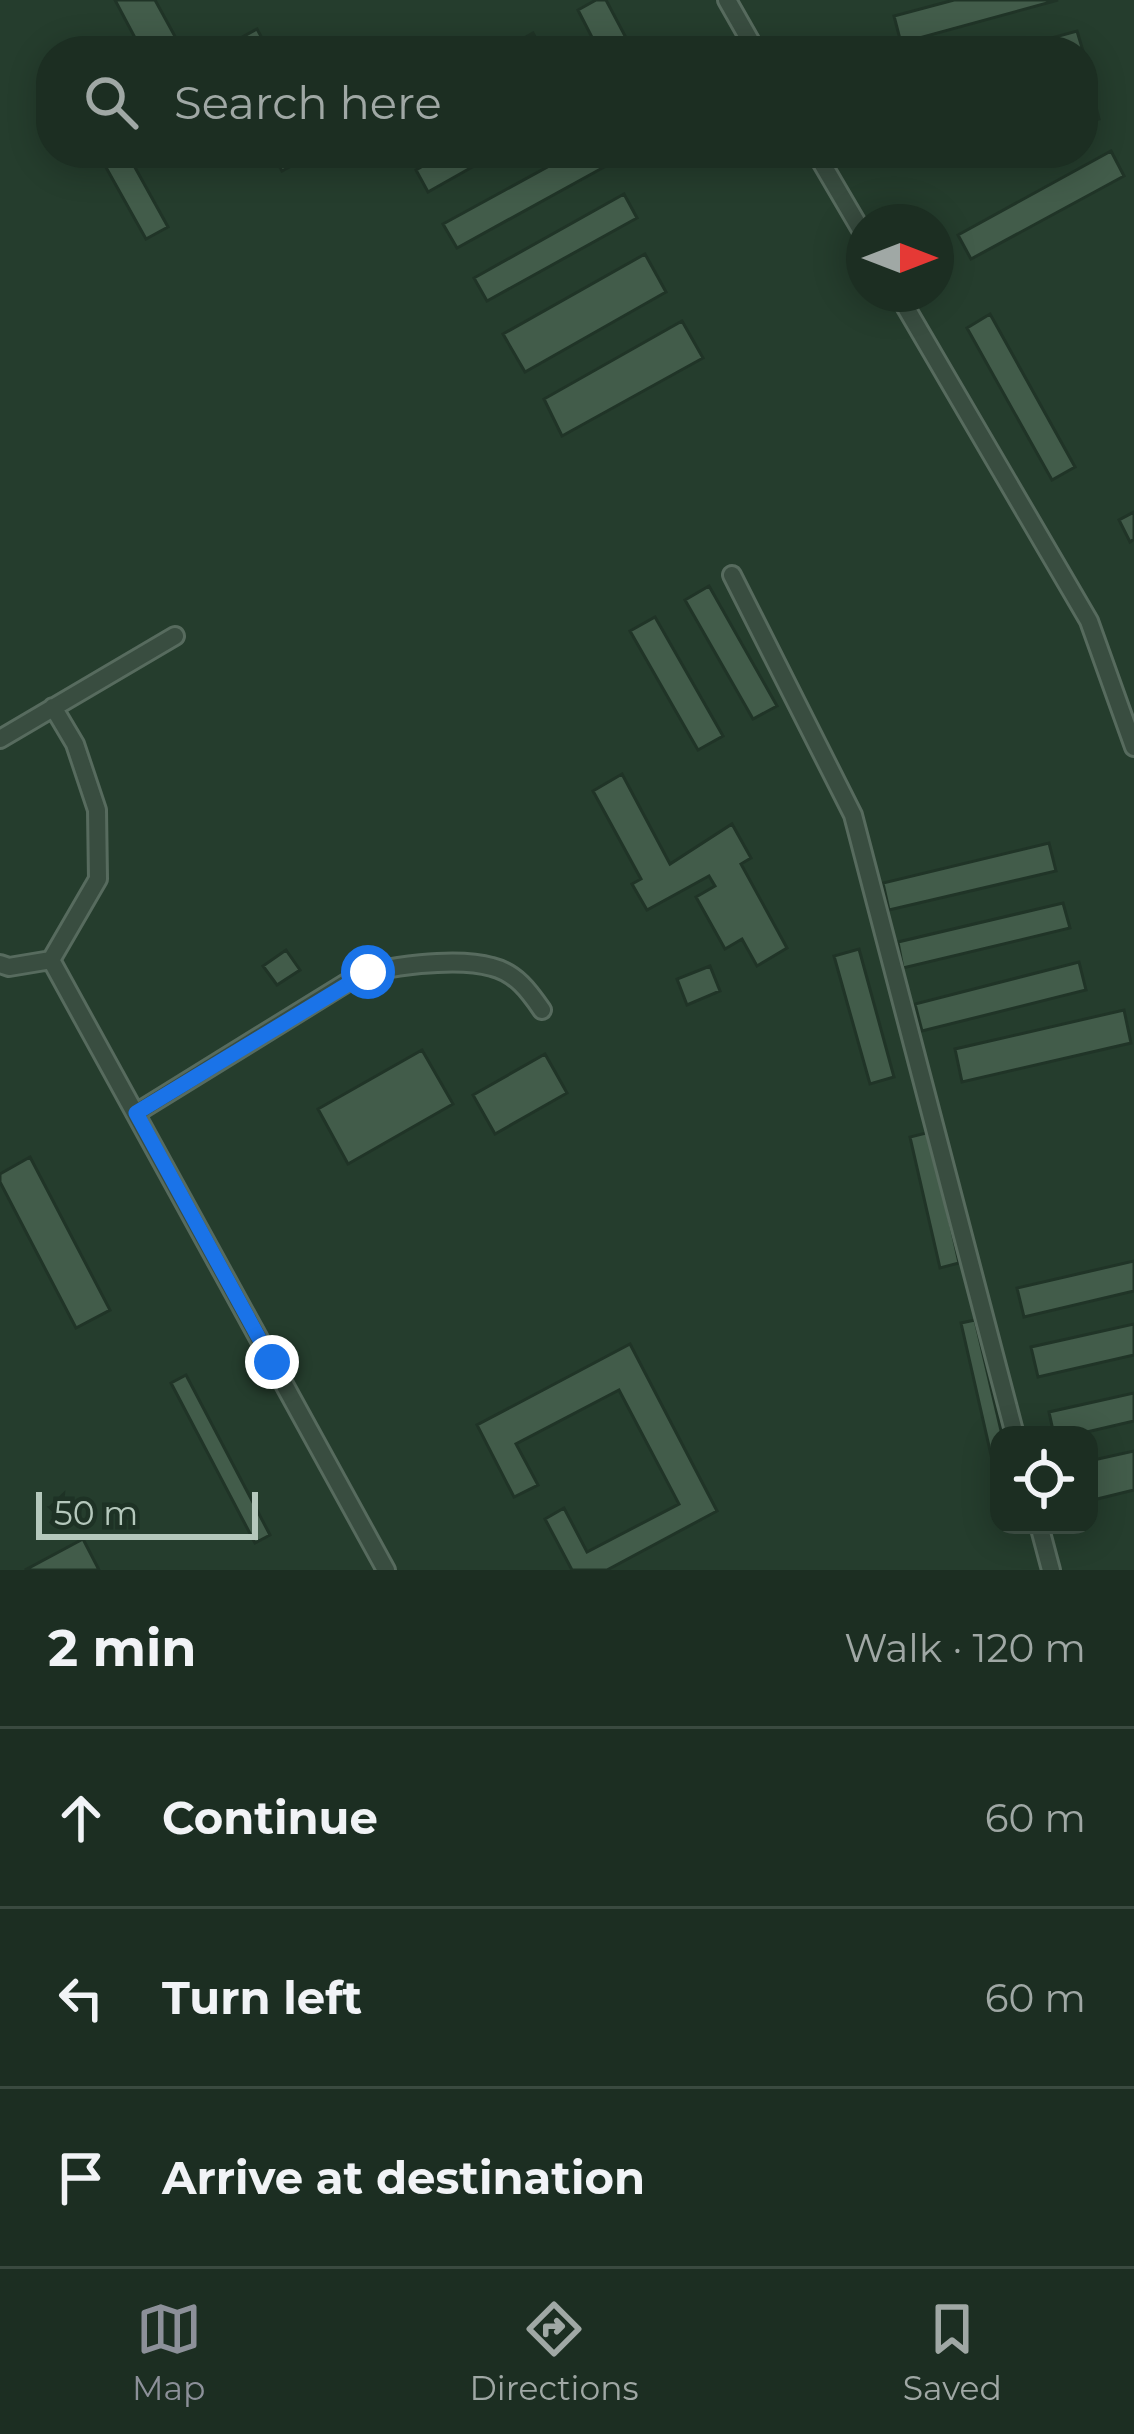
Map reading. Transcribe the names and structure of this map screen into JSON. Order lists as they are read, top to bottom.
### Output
{
  "scale_bar": "50 m",
  "north": "right",
  "page": {
    "search": "Search here",
    "scale": "50 m",
    "heading": ["2 min", "Walk · 120 m"],
    "list": [
      ["Continue", "60 m"],
      ["Turn left", "60 m"],
      "Arrive at destination"
    ],
    "nav": ["Map", "Directions", "Saved"]
  }
}
